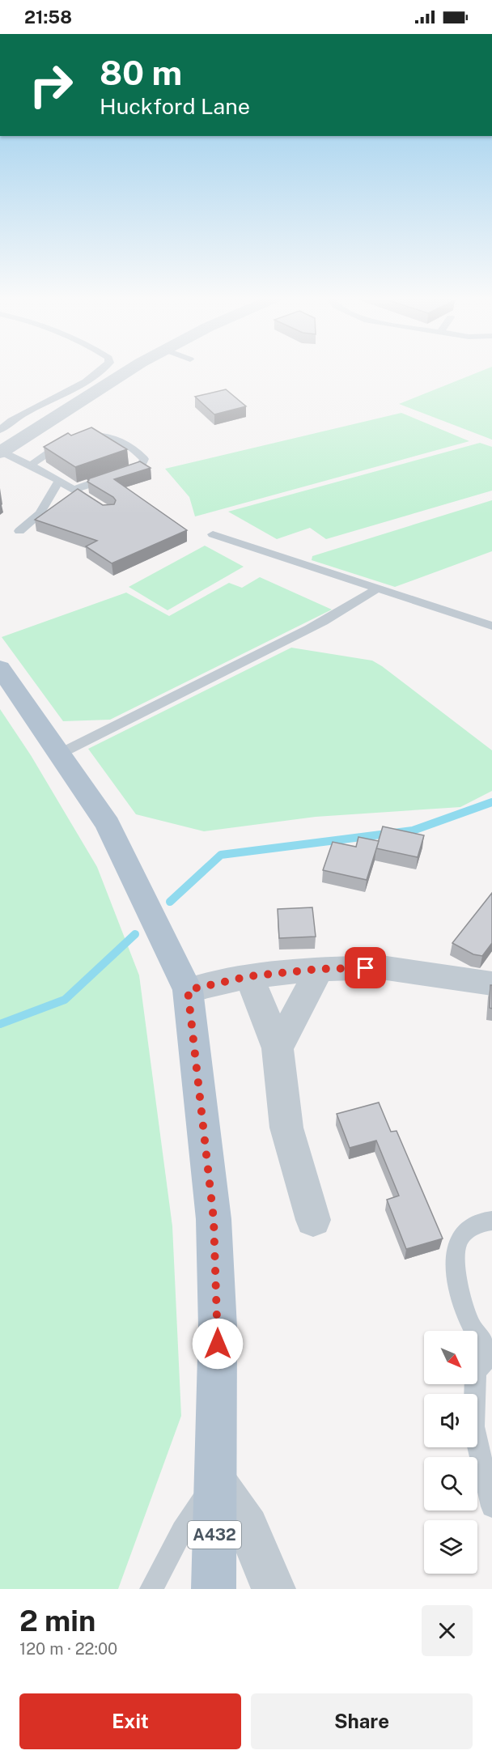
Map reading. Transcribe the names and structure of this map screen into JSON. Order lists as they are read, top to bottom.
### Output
{
  "streets": {
    "main road": ["A432"]
  },
  "north": "bottom right",
  "page": {
    "status": "21:58",
    "turn": ["80 m", "Huckford Lane"],
    "heading": ["2 min", "120 m · 22:00"],
    "buttons": ["Exit", "Share"]
  }
}
